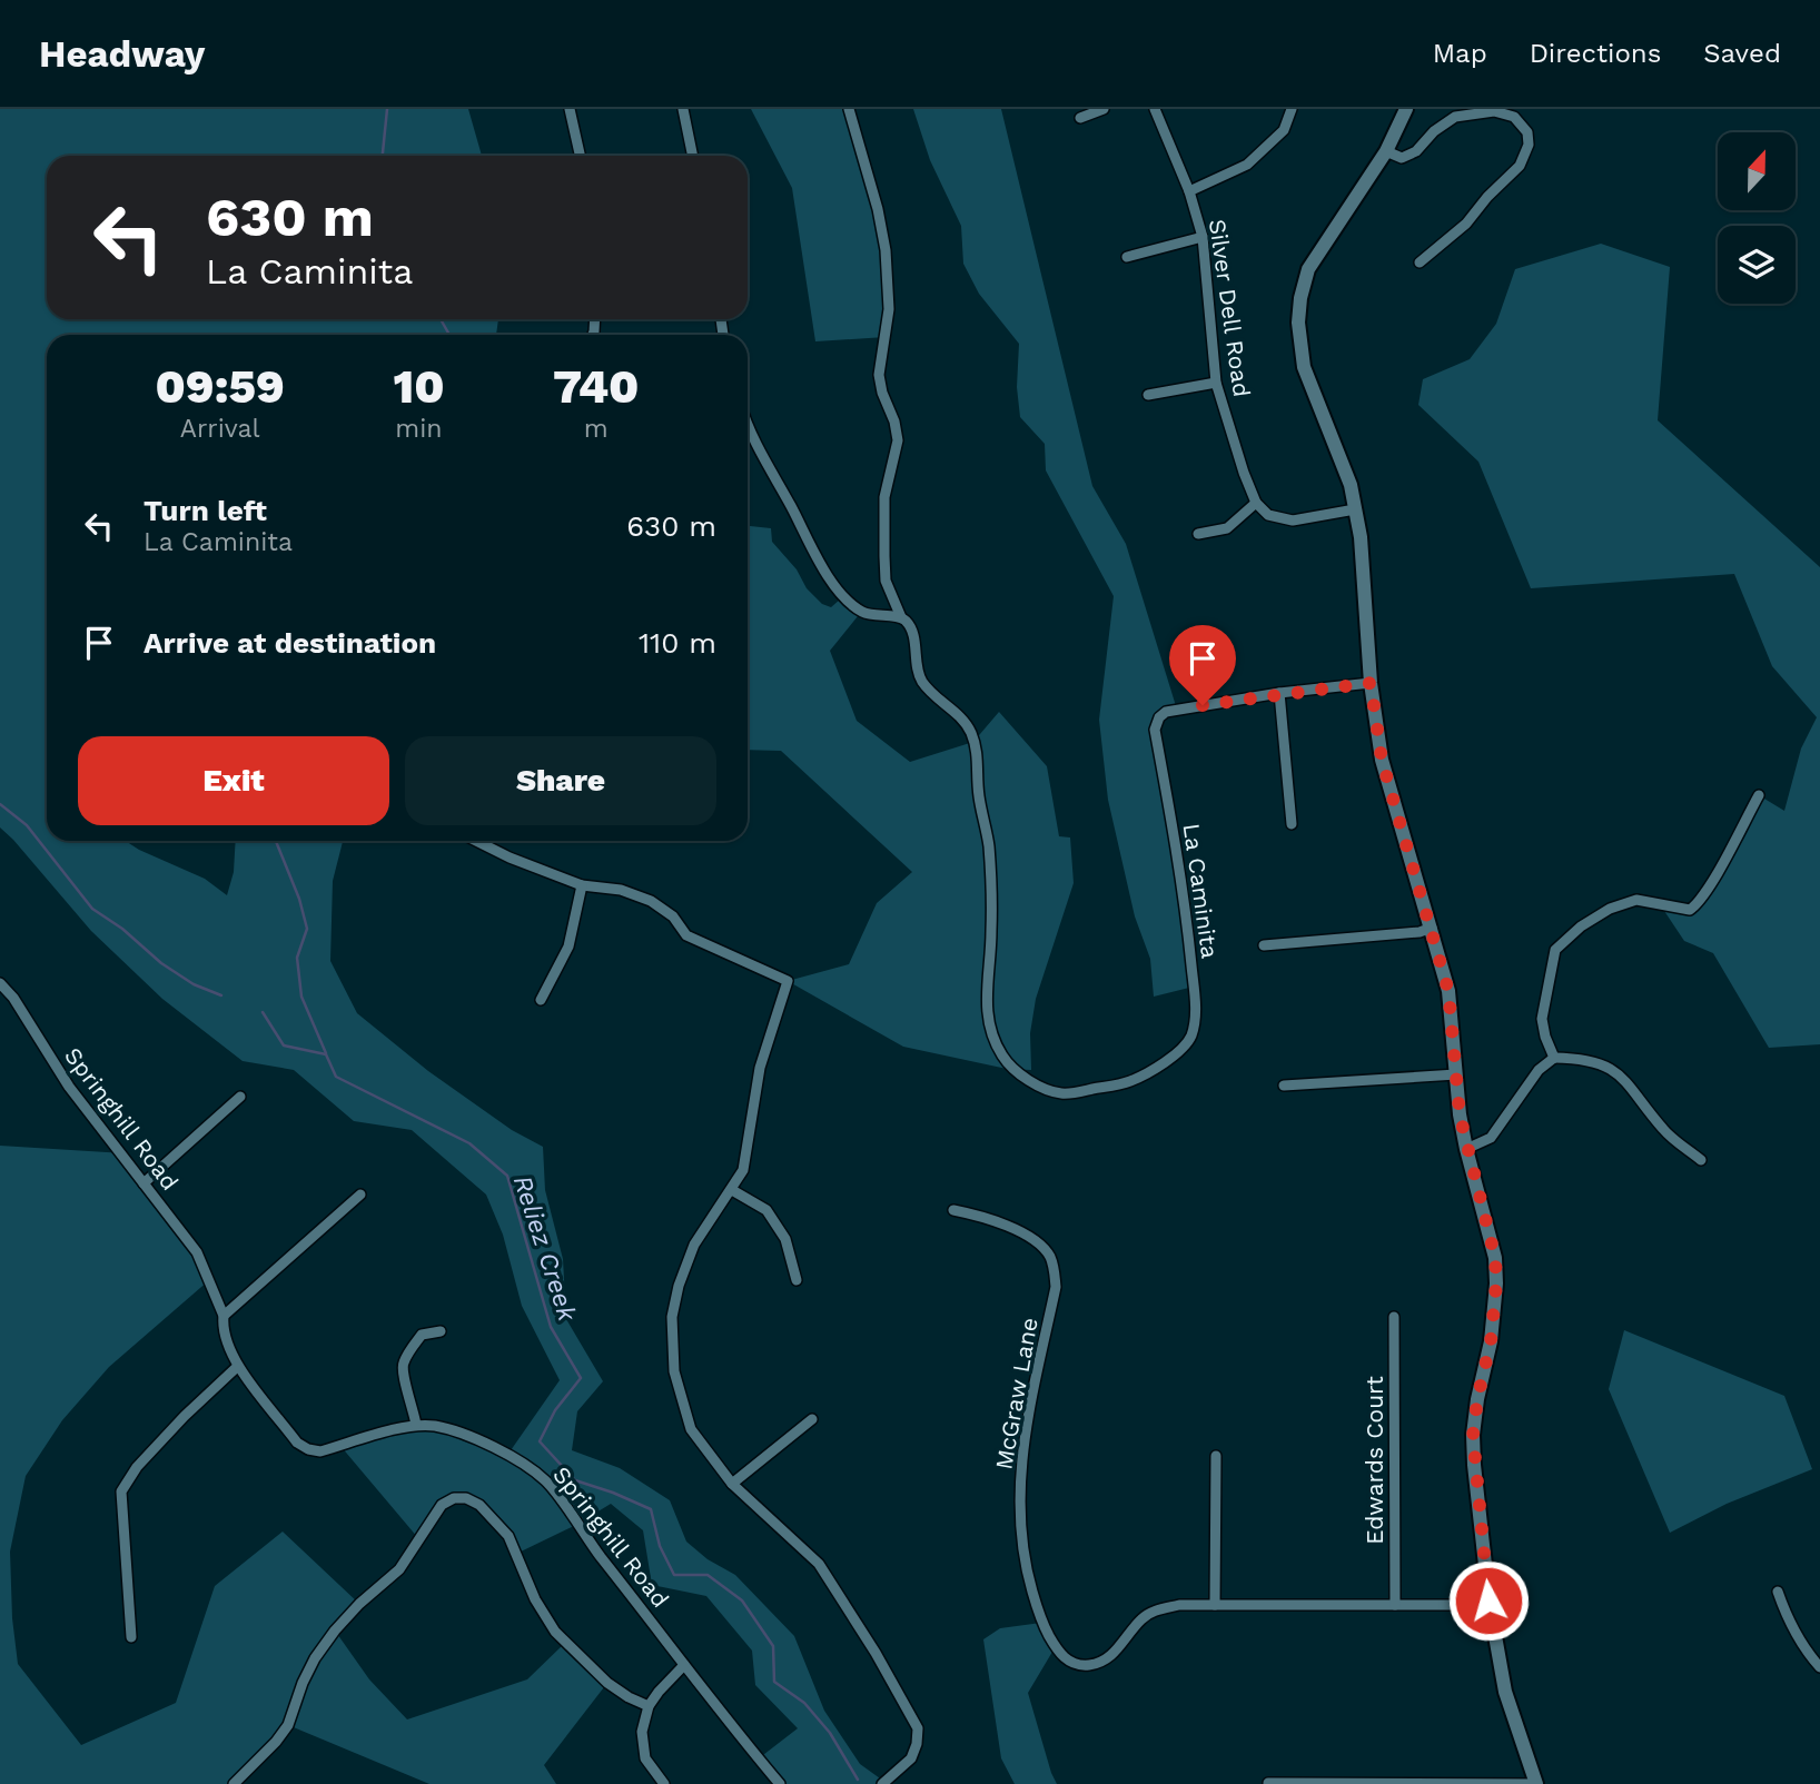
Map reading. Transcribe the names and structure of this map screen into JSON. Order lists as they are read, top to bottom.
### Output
{
  "streets": {
    "street": [
      "Silver Dell Road",
      "La Caminita",
      "Springhill Road",
      "McGraw Lane",
      "Edwards Court"
    ]
  },
  "crossings": [
    ["McGraw Lane", "Edwards Court"]
  ],
  "water": ["Reliez Creek"],
  "north": "top",
  "page": {
    "header": "Headway",
    "nav": ["Map", "Directions", "Saved"],
    "turn": ["630 m", "La Caminita"],
    "eta": [
      "09:59",
      "Arrival",
      "10",
      "min",
      "740",
      "m"
    ],
    "list": [
      {
        "name": "Turn left",
        "note": "La Caminita",
        "value": "630 m"
      },
      {
        "name": "Arrive at destination",
        "value": "110 m"
      }
    ],
    "buttons": ["Exit", "Share"]
  }
}
